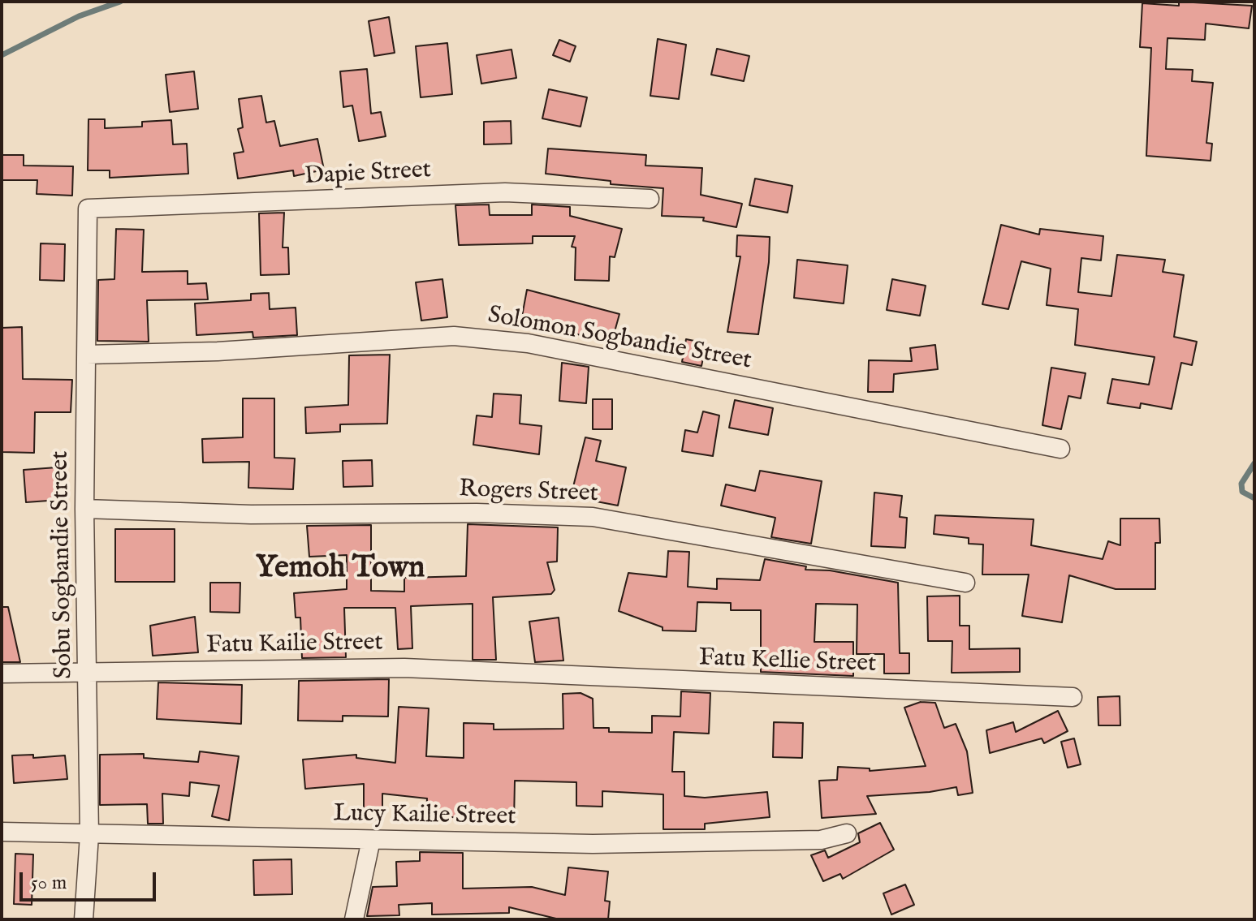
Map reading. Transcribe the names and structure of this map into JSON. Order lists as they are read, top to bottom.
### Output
{
  "streets": {
    "street": [
      "Dapie Street",
      "Solomon Sogbandie Street",
      "Rogers Street",
      "Sobu Sogbandie Street",
      "Fatu Kailie Street",
      "Fatu Kellie Street",
      "Lucy Kailie Street"
    ]
  },
  "crossings": [
    ["Dapie Street", "Sobu Sogbandie Street"],
    ["Solomon Sogbandie Street", "Sobu Sogbandie Street"],
    ["Rogers Street", "Sobu Sogbandie Street"],
    ["Sobu Sogbandie Street", "Fatu Kailie Street"],
    ["Sobu Sogbandie Street", "Lucy Kailie Street"],
    ["Fatu Kailie Street", "Fatu Kellie Street"]
  ],
  "districts": ["Yemoh Town"],
  "scale_bar": "50 m"
}
